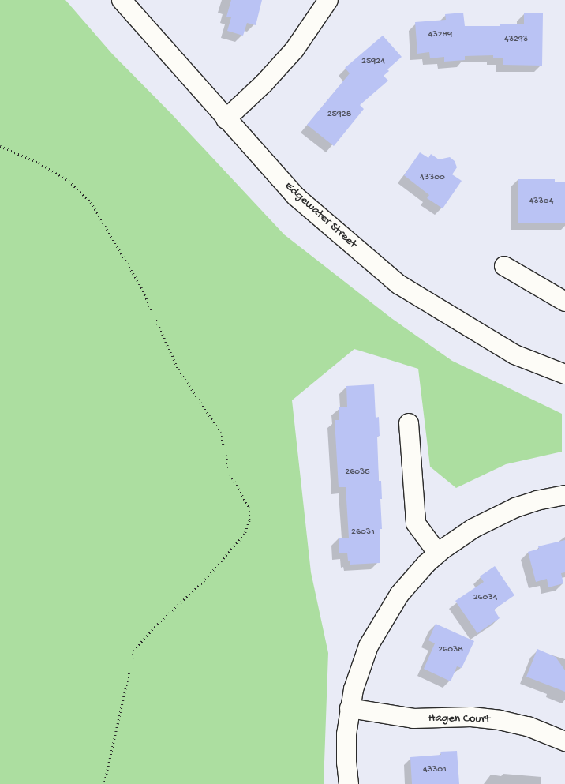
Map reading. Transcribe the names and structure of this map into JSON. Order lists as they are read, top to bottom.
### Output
{
  "streets": {
    "street": ["Edgewater Street", "Hagen Court"]
  },
  "house_numbers": [
    "43289",
    "43293",
    "25924",
    "25928",
    "43300",
    "43304",
    "26035",
    "26031",
    "26034",
    "26038",
    "43301"
  ]
}
